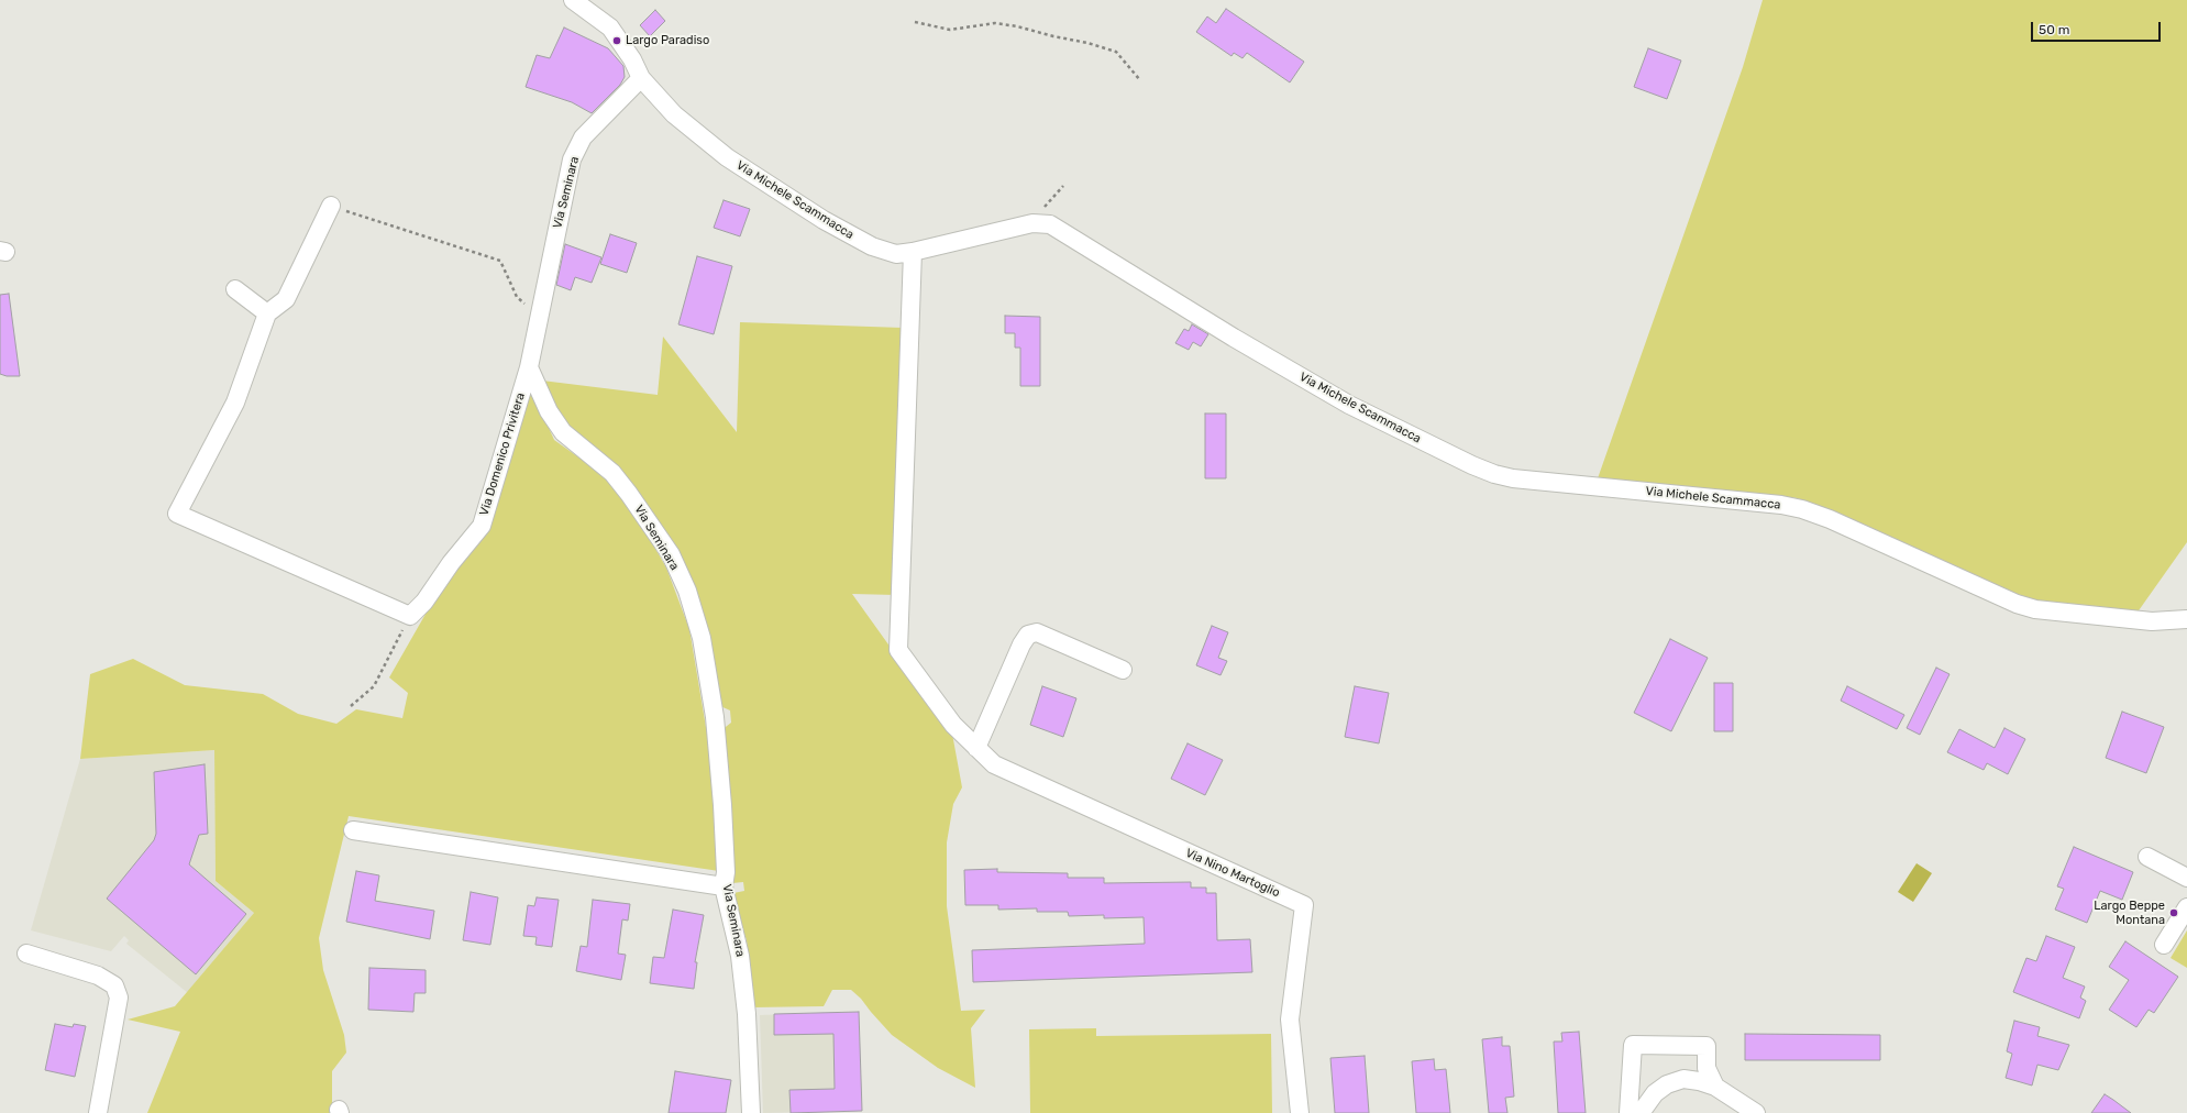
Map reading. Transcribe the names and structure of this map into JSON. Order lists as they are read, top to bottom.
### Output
{
  "streets": {
    "street": [
      "Via Seminara",
      "Via Michele Scammacca",
      "Via Domenico Privitera",
      "Via Nino Martoglio"
    ]
  },
  "crossings": [
    ["Via Seminara", "Via Michele Scammacca"],
    ["Via Seminara", "Via Domenico Privitera"]
  ],
  "places": ["Largo Paradiso", "Largo Beppe Montana"],
  "scale_bar": "50 m"
}
